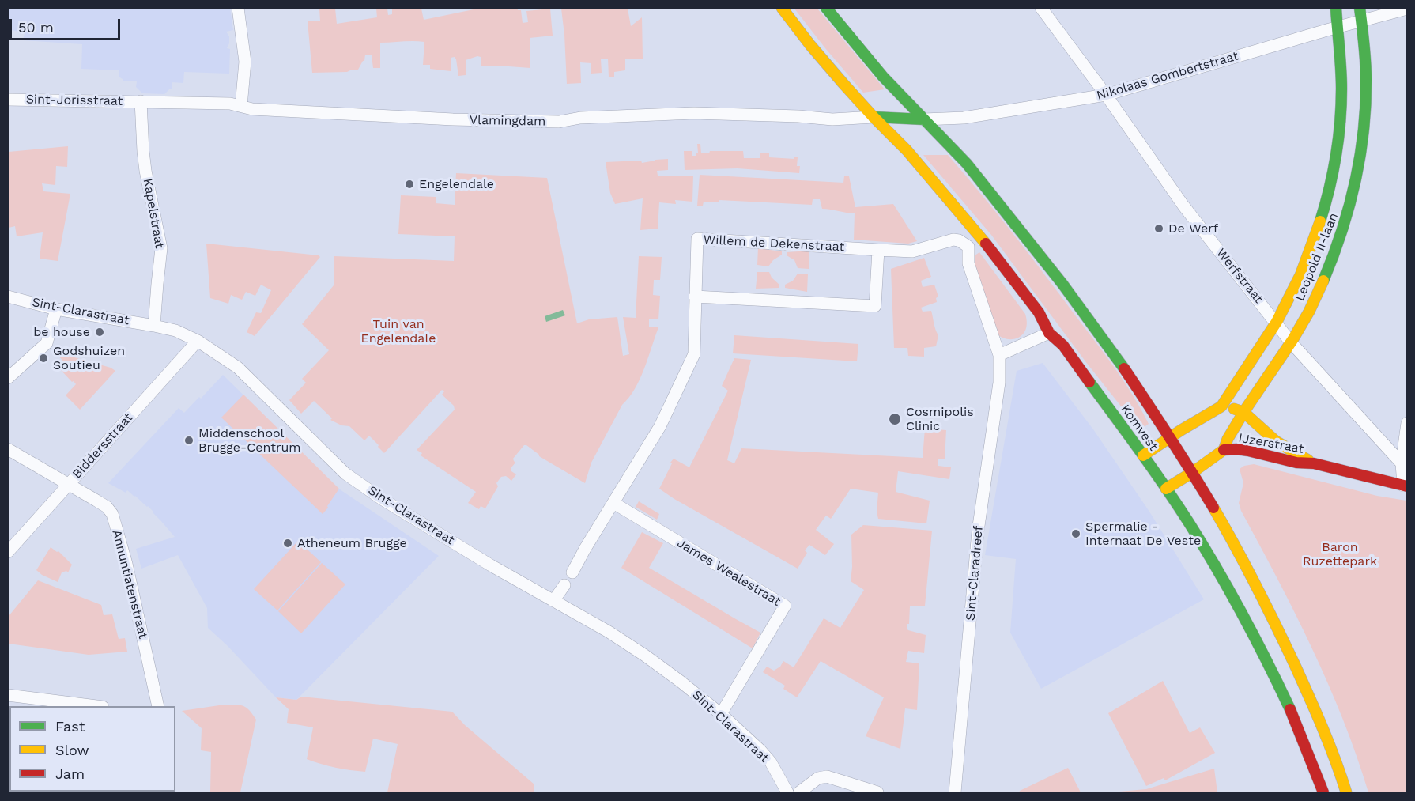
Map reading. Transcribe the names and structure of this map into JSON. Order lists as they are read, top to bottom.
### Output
{
  "streets": {
    "main road": ["Leopold II-laan", "Komvest", "IJzerstraat"],
    "street": [
      "Nikolaas Gombertstraat",
      "Sint-Jorisstraat",
      "Vlamingdam",
      "Kapelstraat",
      "Willem de Dekenstraat",
      "Werfstraat",
      "Sint-Clarastraat",
      "Biddersstraat",
      "James Wealestraat",
      "Sint-Claradreef",
      "Annuntiatenstraat"
    ]
  },
  "crossings": [
    ["Nikolaas Gombertstraat", "Leopold II-laan"],
    ["Nikolaas Gombertstraat", "Werfstraat"],
    ["Nikolaas Gombertstraat", "Komvest"],
    ["Sint-Jorisstraat", "Vlamingdam"],
    ["Sint-Jorisstraat", "Kapelstraat"],
    ["Vlamingdam", "Kapelstraat"],
    ["Vlamingdam", "Komvest"],
    ["Kapelstraat", "Sint-Clarastraat"],
    ["Willem de Dekenstraat", "Komvest"],
    ["Willem de Dekenstraat", "James Wealestraat"],
    ["Willem de Dekenstraat", "Sint-Claradreef"],
    ["Leopold II-laan", "Werfstraat"],
    ["Leopold II-laan", "Komvest"],
    ["Leopold II-laan", "IJzerstraat"],
    ["Sint-Clarastraat", "Biddersstraat"],
    ["Sint-Clarastraat", "James Wealestraat"],
    ["Biddersstraat", "Annuntiatenstraat"]
  ],
  "parks": ["Tuin van Engelendale", "Baron Ruzettepark"],
  "places": [
    "Engelendale",
    "De Werf",
    "be house",
    "Godshuizen Soutieu",
    "Cosmipolis Clinic",
    "Middenschool Brugge-Centrum",
    "Spermalie - Internaat De Veste",
    "Atheneum Brugge"
  ],
  "legend": ["Fast", "Slow", "Jam"],
  "scale_bar": "50 m"
}
